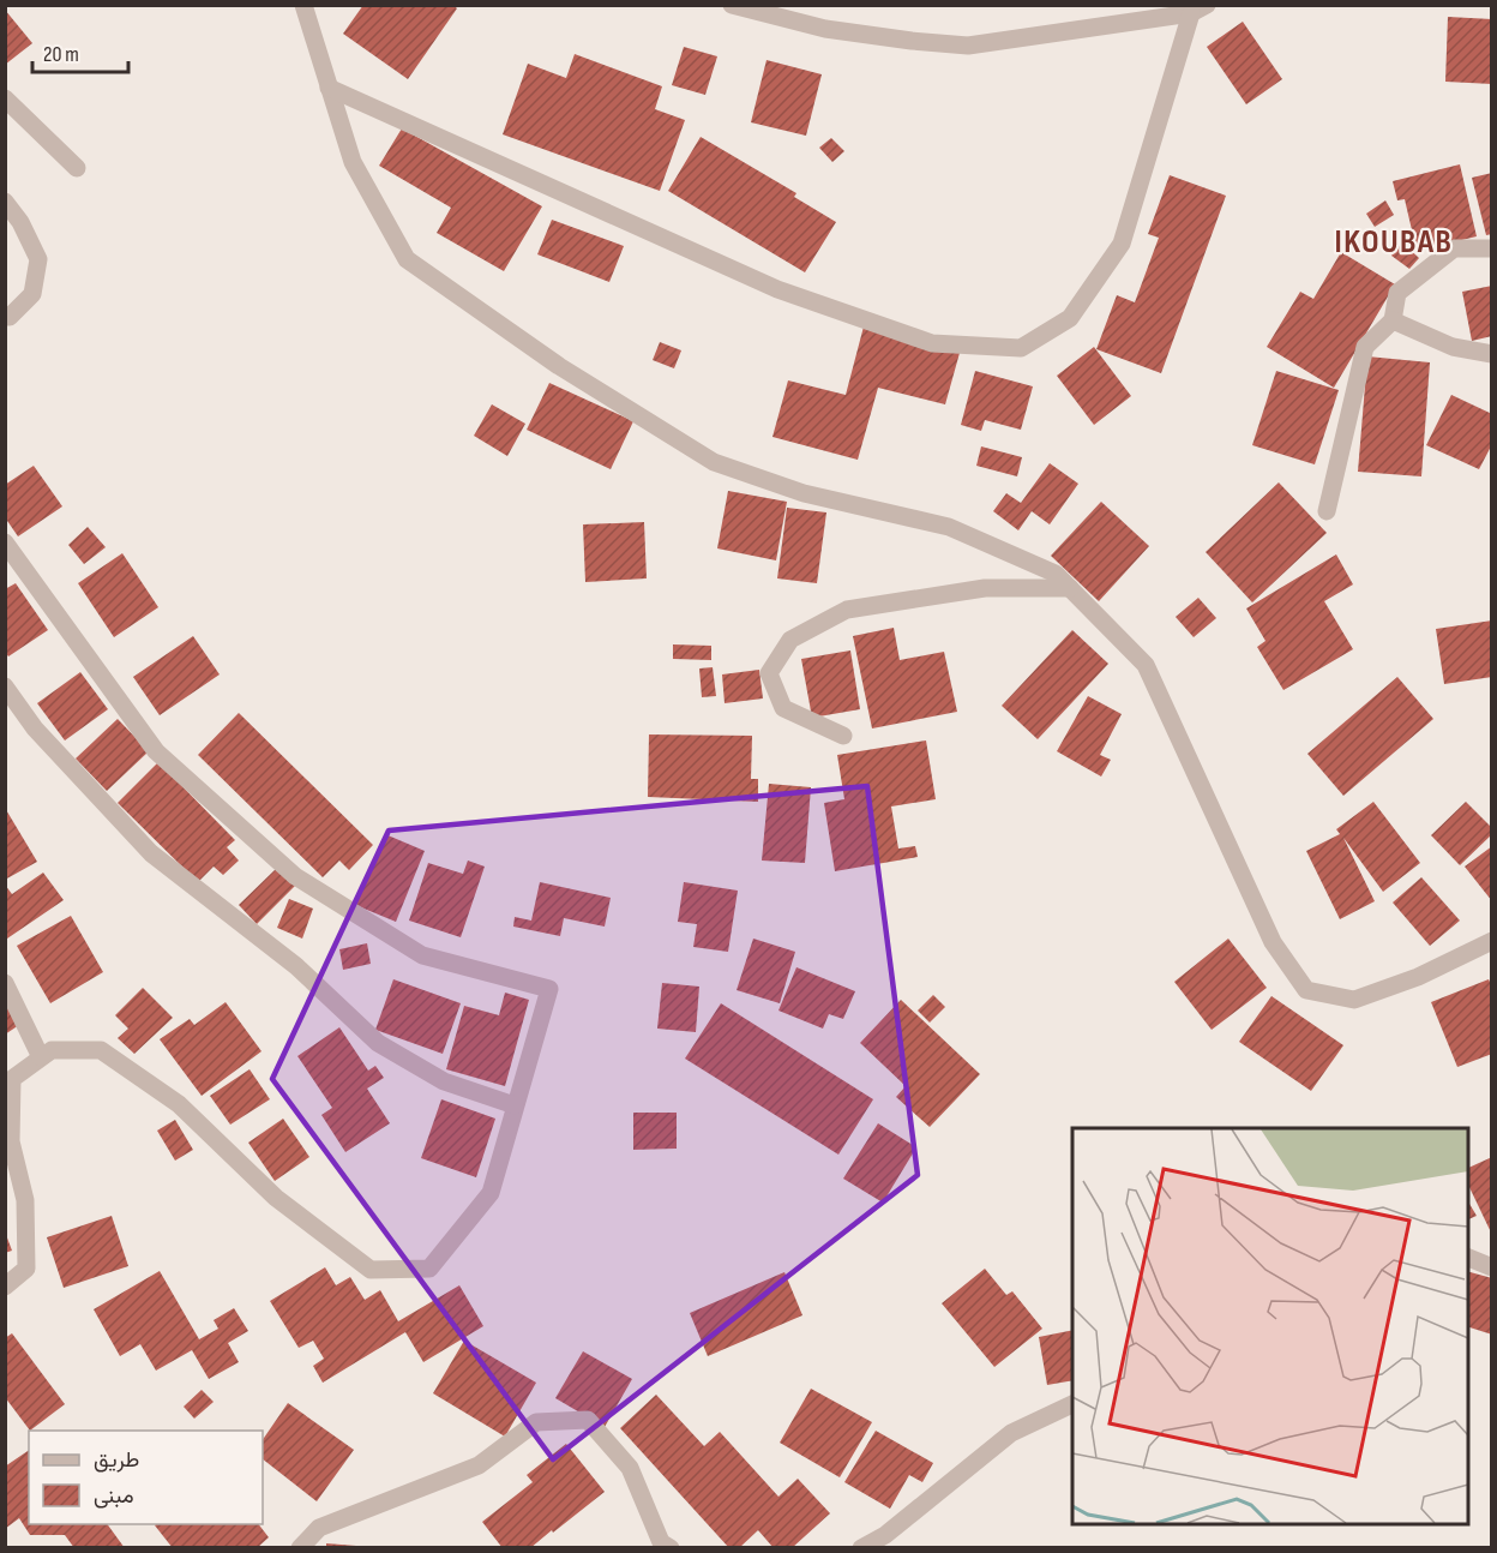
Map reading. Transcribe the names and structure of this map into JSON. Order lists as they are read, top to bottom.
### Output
{
  "districts": ["IKOUBAB"],
  "legend": ["طريق", "مبنى"],
  "scale_bar": "20 m"
}
